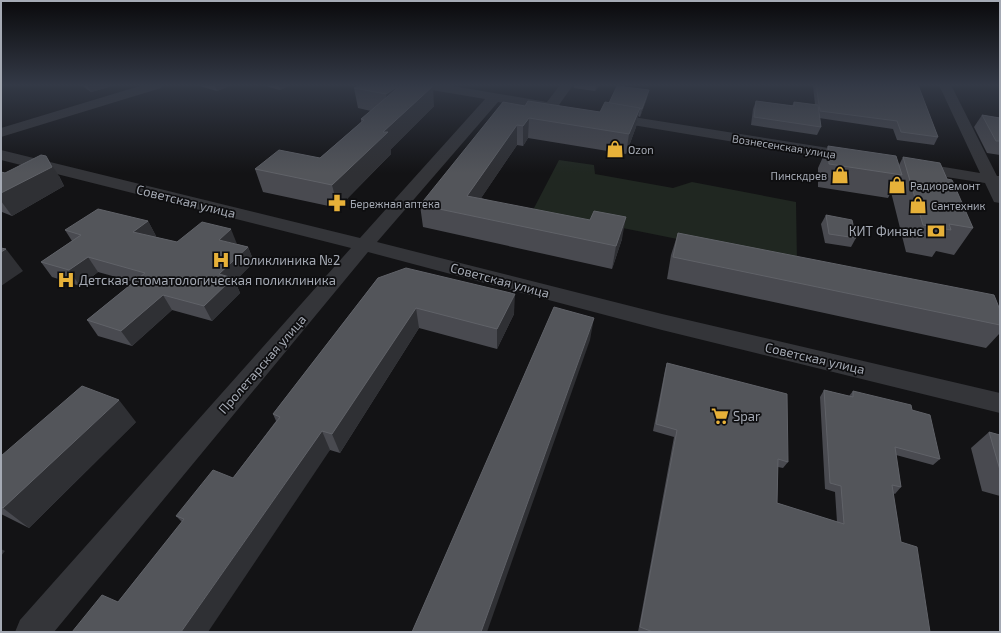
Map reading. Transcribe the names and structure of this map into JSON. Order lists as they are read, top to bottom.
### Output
{
  "streets": {
    "street": ["Вознесенская улица", "Советская улица", "Пролетарская улица"]
  },
  "crossings": [
    ["Советская улица", "Пролетарская улица"]
  ],
  "places": {
    "shop": [
      "Ozon",
      "Пинскдрев",
      "Радиоремонт",
      "Сантехник"
    ],
    "pharmacy": ["Бережная аптека"],
    "bank": ["КИТ Финанс"],
    "hospital": ["Поликлиника №2", "Детская стоматологическая поликлиника"],
    "supermarket": ["Spar"]
  }
}
